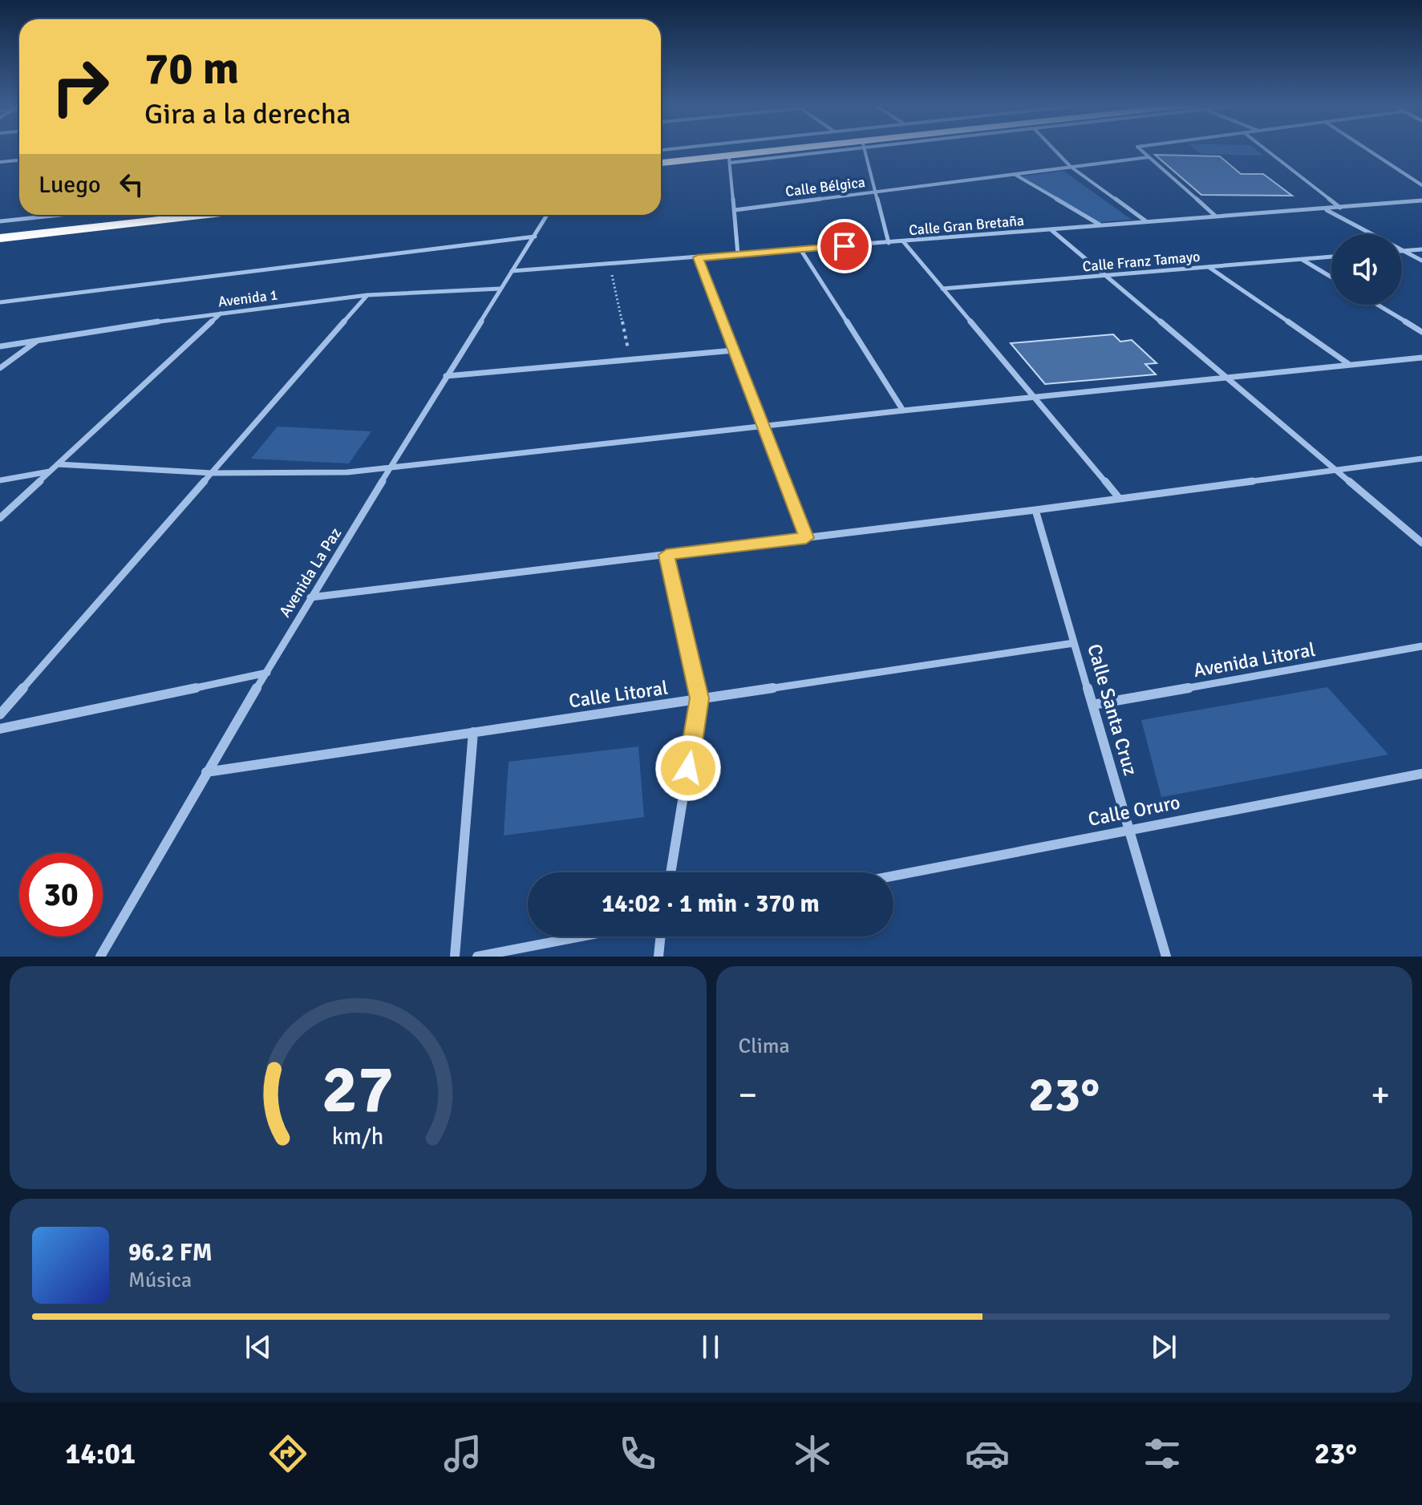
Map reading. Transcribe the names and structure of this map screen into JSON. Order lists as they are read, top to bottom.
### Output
{
  "streets": {
    "street": [
      "Calle Bélgica",
      "Calle Gran Bretaña",
      "Calle Franz Tamayo",
      "Avenida 1",
      "Avenida La Paz",
      "Avenida Litoral",
      "Calle Litoral",
      "Calle Santa Cruz",
      "Calle Oruro"
    ]
  },
  "crossings": [
    ["Calle Gran Bretaña", "Avenida La Paz"],
    ["Avenida 1", "Avenida La Paz"],
    ["Avenida La Paz", "Calle Litoral"],
    ["Avenida Litoral", "Calle Santa Cruz"],
    ["Calle Litoral", "Calle Santa Cruz"],
    ["Calle Santa Cruz", "Calle Oruro"]
  ],
  "page": {
    "turn": ["70 m", "Gira a la derecha"],
    "then": "Luego",
    "limit": "30",
    "trip": "14:02 · 1 min · 370 m",
    "tile": "Clima",
    "heat": ["−", "23°", "+"],
    "song": ["96.2 FM", "Música"],
    "tabs": ["14:01", "23°"],
    "gauge": ["27", "km/h"]
  }
}
